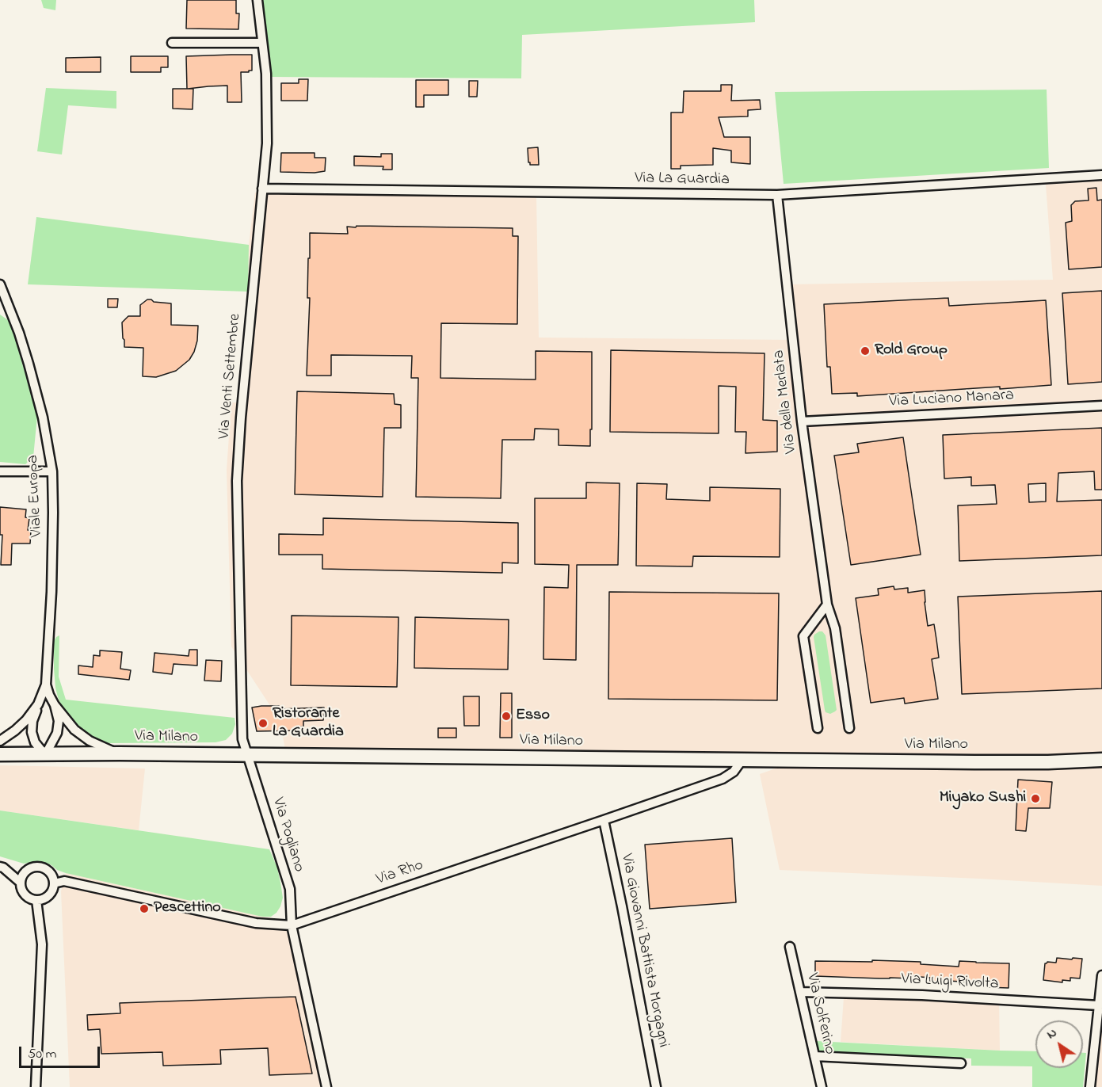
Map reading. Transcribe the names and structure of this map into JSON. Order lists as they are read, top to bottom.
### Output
{
  "streets": {
    "main road": ["Via Milano"],
    "street": [
      "Via La Guardia",
      "Via Venti Settembre",
      "Via Luciano Manara",
      "Via della Merlata",
      "Viale Europa",
      "Via Pogliano",
      "Via Rho",
      "Via Giovanni Battista Morgagni",
      "Via Luigi Rivolta",
      "Via Solferino"
    ]
  },
  "crossings": [
    ["Via La Guardia", "Via Venti Settembre"],
    ["Via La Guardia", "Via della Merlata"],
    ["Via Venti Settembre", "Via Milano"],
    ["Via Venti Settembre", "Via Pogliano"],
    ["Via Luciano Manara", "Via della Merlata"],
    ["Viale Europa", "Via Milano"],
    ["Via Milano", "Via Pogliano"],
    ["Via Milano", "Via Rho"],
    ["Via Pogliano", "Via Rho"],
    ["Via Rho", "Via Giovanni Battista Morgagni"],
    ["Via Luigi Rivolta", "Via Solferino"]
  ],
  "places": [
    "Rold Group",
    "Esso",
    "Ristorante La Guardia",
    "Miyako Sushi",
    "Pescettino"
  ],
  "scale_bar": "50 m",
  "north": "top left"
}
